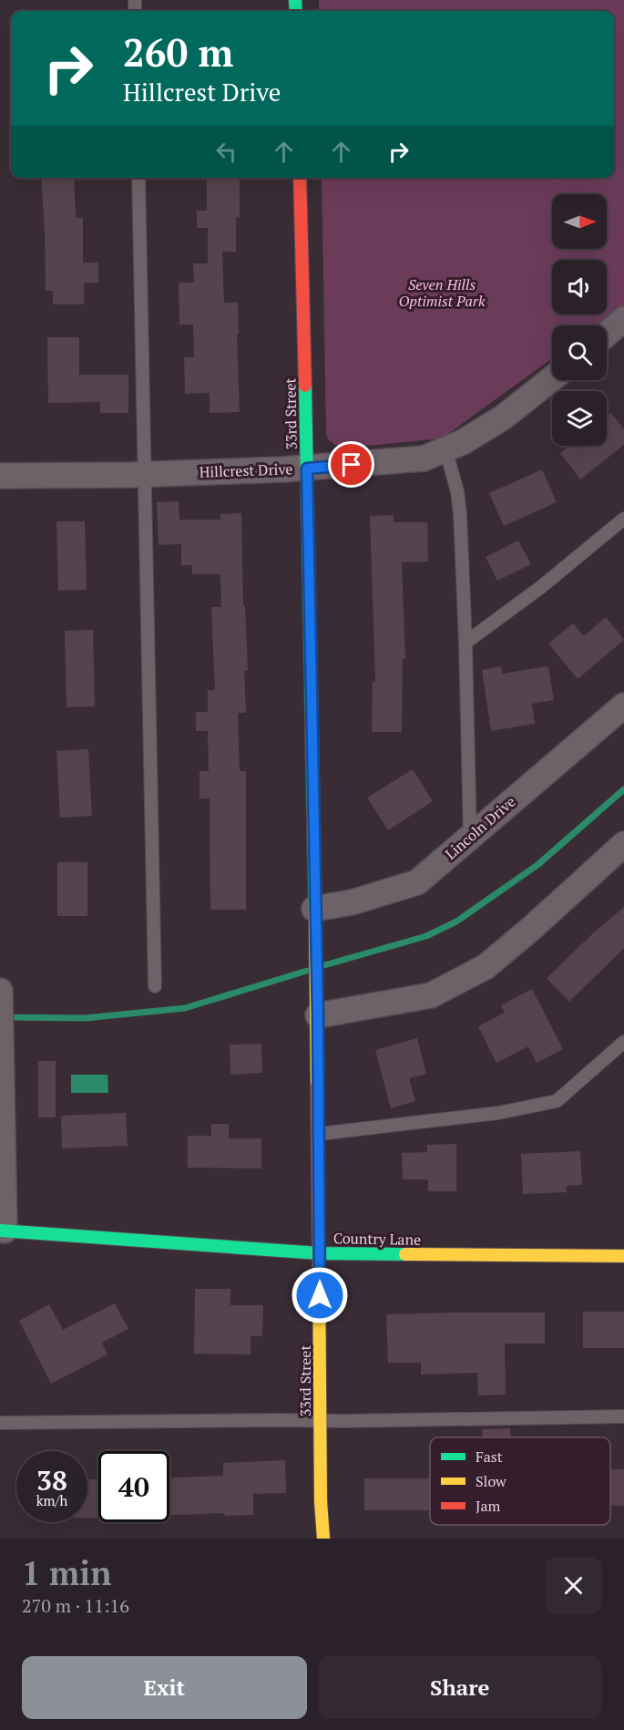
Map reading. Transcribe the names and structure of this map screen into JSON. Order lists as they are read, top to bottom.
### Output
{
  "streets": {
    "street": [
      "33rd Street",
      "Hillcrest Drive",
      "Lincoln Drive",
      "Country Lane"
    ]
  },
  "crossings": [
    ["33rd Street", "Hillcrest Drive"],
    ["33rd Street", "Lincoln Drive"],
    ["33rd Street", "Country Lane"]
  ],
  "parks": ["Seven Hills Optimist Park"],
  "legend": ["Fast", "Slow", "Jam"],
  "north": "right",
  "page": {
    "turn": ["260 m", "Hillcrest Drive"],
    "speed": "38 km/h",
    "limit": "40",
    "heading": ["1 min", "270 m · 11:16"],
    "buttons": ["Exit", "Share"]
  }
}
